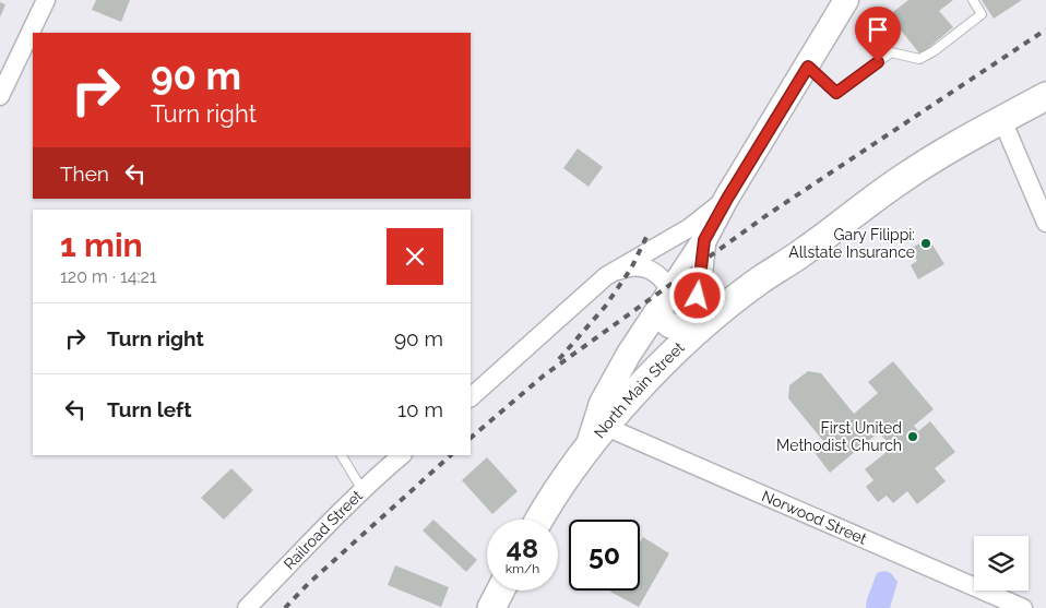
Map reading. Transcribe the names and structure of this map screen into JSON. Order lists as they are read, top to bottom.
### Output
{
  "streets": {
    "main road": ["North Main Street"],
    "street": ["Norwood Street", "Railroad Street"]
  },
  "crossings": [
    ["North Main Street", "Norwood Street"]
  ],
  "places": ["Gary Filippi: Allstate Insurance", "First United Methodist Church"],
  "page": {
    "turn": ["90 m", "Turn right"],
    "then": "Then",
    "heading": ["1 min", "120 m · 14:21"],
    "list": [
      {
        "name": "Turn right",
        "value": "90 m"
      },
      {
        "name": "Turn left",
        "value": "10 m"
      }
    ],
    "speed": "48 km/h",
    "limit": "50"
  }
}
